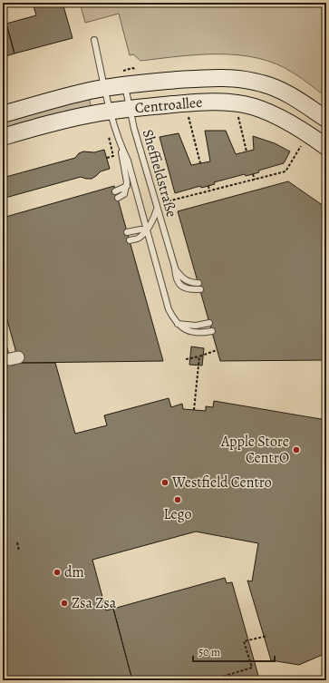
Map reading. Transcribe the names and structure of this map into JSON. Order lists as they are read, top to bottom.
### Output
{
  "streets": {
    "street": ["Centroallee"],
    "lane": ["Sheffieldstraße"]
  },
  "crossings": [
    ["Centroallee", "Sheffieldstraße"]
  ],
  "places": [
    "Apple Store CentrO",
    "Westfield Centro",
    "Lego",
    "dm",
    "Zsa Zsa"
  ],
  "scale_bar": "50 m"
}
